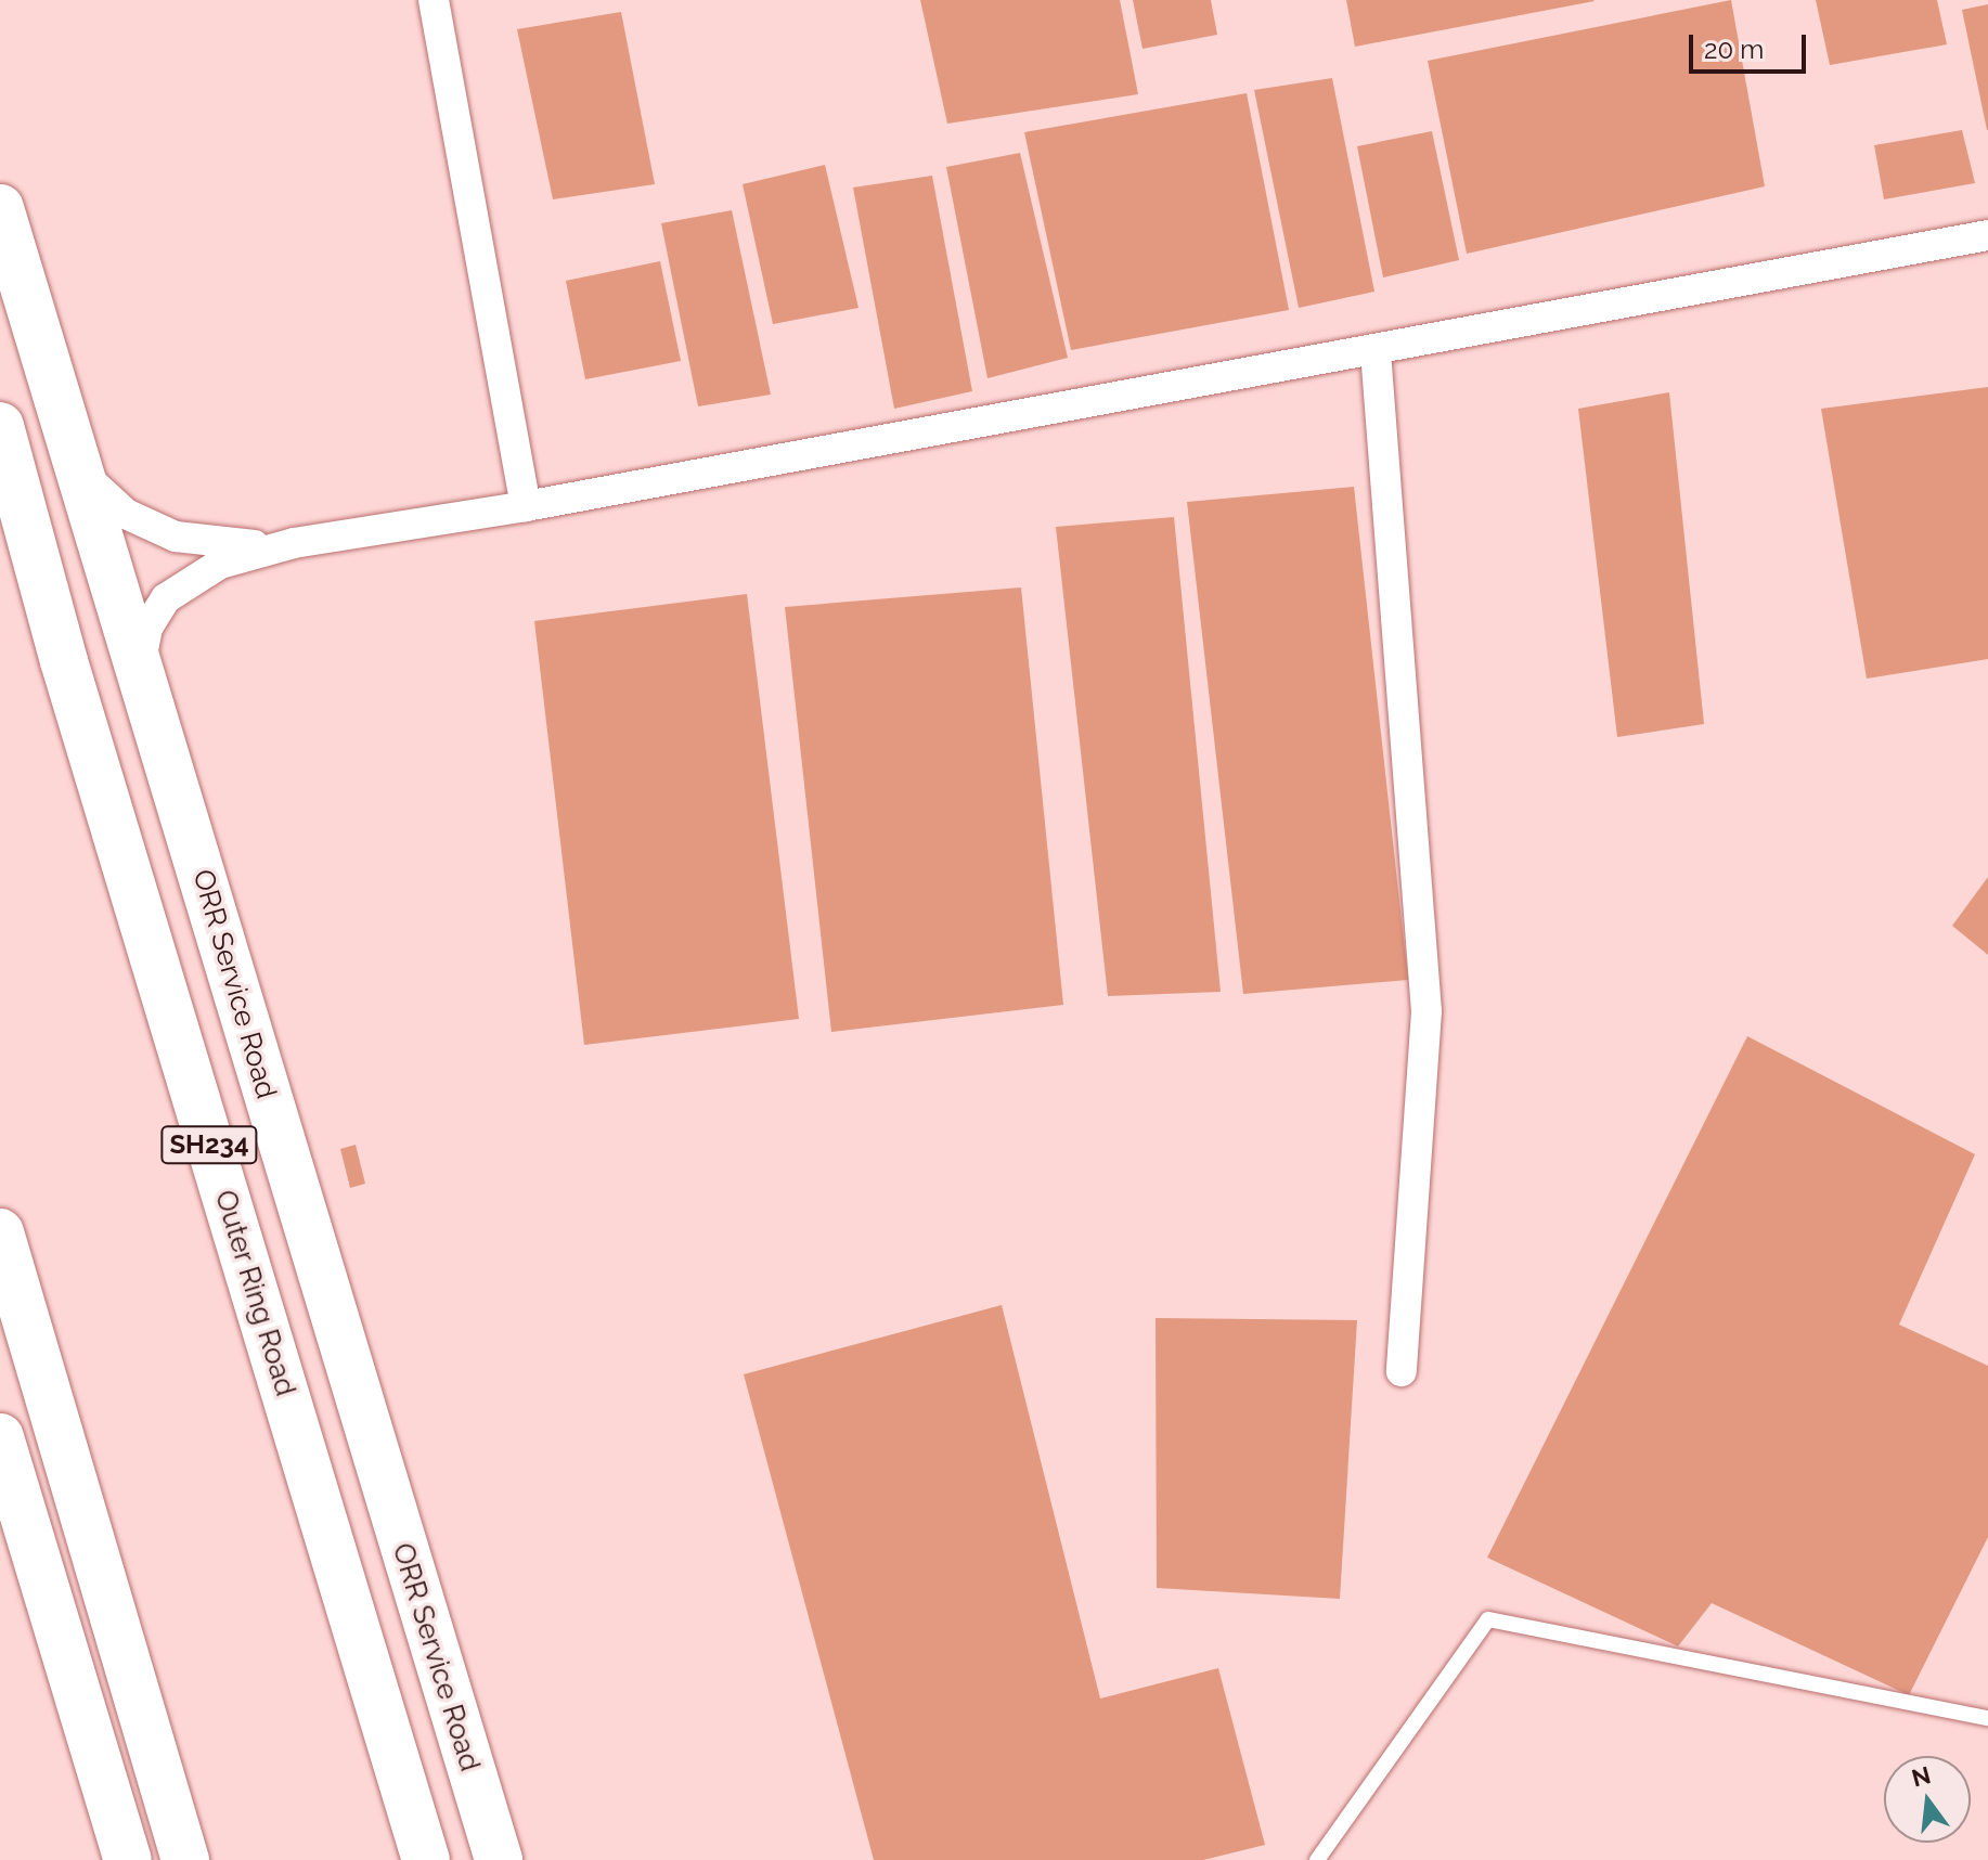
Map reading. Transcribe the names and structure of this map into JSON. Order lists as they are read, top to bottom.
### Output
{
  "streets": {
    "main road": ["ORR Service Road", "SH234", "Outer Ring Road"]
  },
  "scale_bar": "20 m",
  "north": "top"
}
